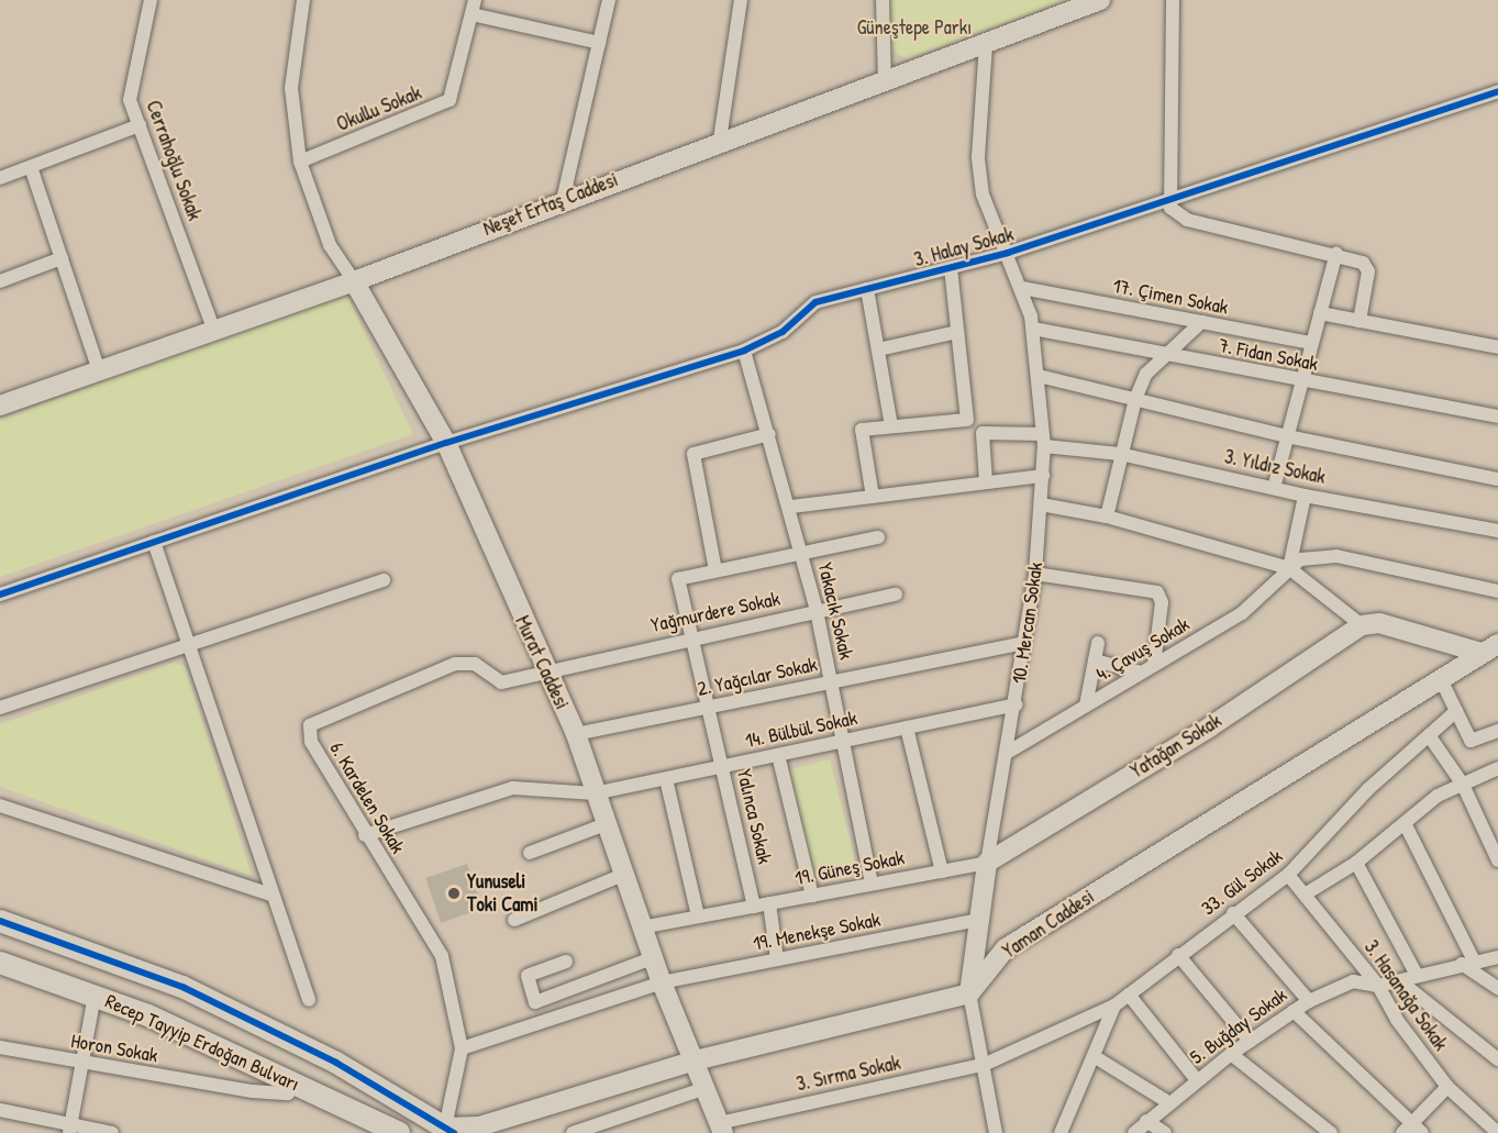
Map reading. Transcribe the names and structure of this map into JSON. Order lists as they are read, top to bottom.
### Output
{
  "streets": {
    "main road": [
      "Neşet Ertaş Caddesi",
      "10. Mercan Sokak",
      "Murat Caddesi",
      "Yatağan Sokak",
      "Yaman Caddesi",
      "Recep Tayyip Erdoğan Bulvarı"
    ],
    "street": [
      "Okullu Sokak",
      "Cerrahoğlu Sokak",
      "3. Halay Sokak",
      "17. Çimen Sokak",
      "7. Fidan Sokak",
      "3. Yıldız Sokak",
      "Yakacık Sokak",
      "Yağmurdere Sokak",
      "4. Çavuş Sokak",
      "2. Yağcılar Sokak",
      "14. Bülbül Sokak",
      "6. Kardelen Sokak",
      "Yalınca Sokak",
      "19. Güneş Sokak",
      "33. Gül Sokak",
      "19. Menekşe Sokak",
      "3. Hasanağa Sokak",
      "5. Buğday Sokak",
      "Horon Sokak",
      "3. Sırma Sokak"
    ]
  },
  "crossings": [
    ["Cerrahoğlu Sokak", "Neşet Ertaş Caddesi"],
    ["Neşet Ertaş Caddesi", "10. Mercan Sokak"],
    ["Neşet Ertaş Caddesi", "Murat Caddesi"],
    ["3. Halay Sokak", "Yakacık Sokak"],
    ["3. Halay Sokak", "10. Mercan Sokak"],
    ["3. Halay Sokak", "Murat Caddesi"],
    ["17. Çimen Sokak", "10. Mercan Sokak"],
    ["7. Fidan Sokak", "10. Mercan Sokak"],
    ["3. Yıldız Sokak", "10. Mercan Sokak"],
    ["Yakacık Sokak", "Yağmurdere Sokak"],
    ["Yakacık Sokak", "2. Yağcılar Sokak"],
    ["Yakacık Sokak", "14. Bülbül Sokak"],
    ["Yakacık Sokak", "19. Güneş Sokak"],
    ["Yağmurdere Sokak", "Murat Caddesi"],
    ["Yağmurdere Sokak", "6. Kardelen Sokak"],
    ["Yağmurdere Sokak", "Yalınca Sokak"],
    ["10. Mercan Sokak", "4. Çavuş Sokak"],
    ["10. Mercan Sokak", "2. Yağcılar Sokak"],
    ["10. Mercan Sokak", "14. Bülbül Sokak"],
    ["10. Mercan Sokak", "Yatağan Sokak"],
    ["10. Mercan Sokak", "19. Güneş Sokak"],
    ["10. Mercan Sokak", "Yaman Caddesi"],
    ["10. Mercan Sokak", "19. Menekşe Sokak"],
    ["Murat Caddesi", "2. Yağcılar Sokak"],
    ["Murat Caddesi", "14. Bülbül Sokak"],
    ["Murat Caddesi", "6. Kardelen Sokak"],
    ["Murat Caddesi", "19. Güneş Sokak"],
    ["Murat Caddesi", "19. Menekşe Sokak"],
    ["Murat Caddesi", "3. Sırma Sokak"],
    ["2. Yağcılar Sokak", "Yalınca Sokak"],
    ["14. Bülbül Sokak", "6. Kardelen Sokak"],
    ["14. Bülbül Sokak", "Yalınca Sokak"],
    ["Yatağan Sokak", "19. Güneş Sokak"],
    ["6. Kardelen Sokak", "19. Menekşe Sokak"],
    ["6. Kardelen Sokak", "Recep Tayyip Erdoğan Bulvarı"],
    ["Yalınca Sokak", "19. Güneş Sokak"],
    ["33. Gül Sokak", "3. Hasanağa Sokak"],
    ["33. Gül Sokak", "3. Sırma Sokak"],
    ["3. Hasanağa Sokak", "5. Buğday Sokak"],
    ["Recep Tayyip Erdoğan Bulvarı", "Horon Sokak"]
  ],
  "parks": ["Güneştepe Parkı"],
  "places": ["Yunuseli Toki Cami"]
}
